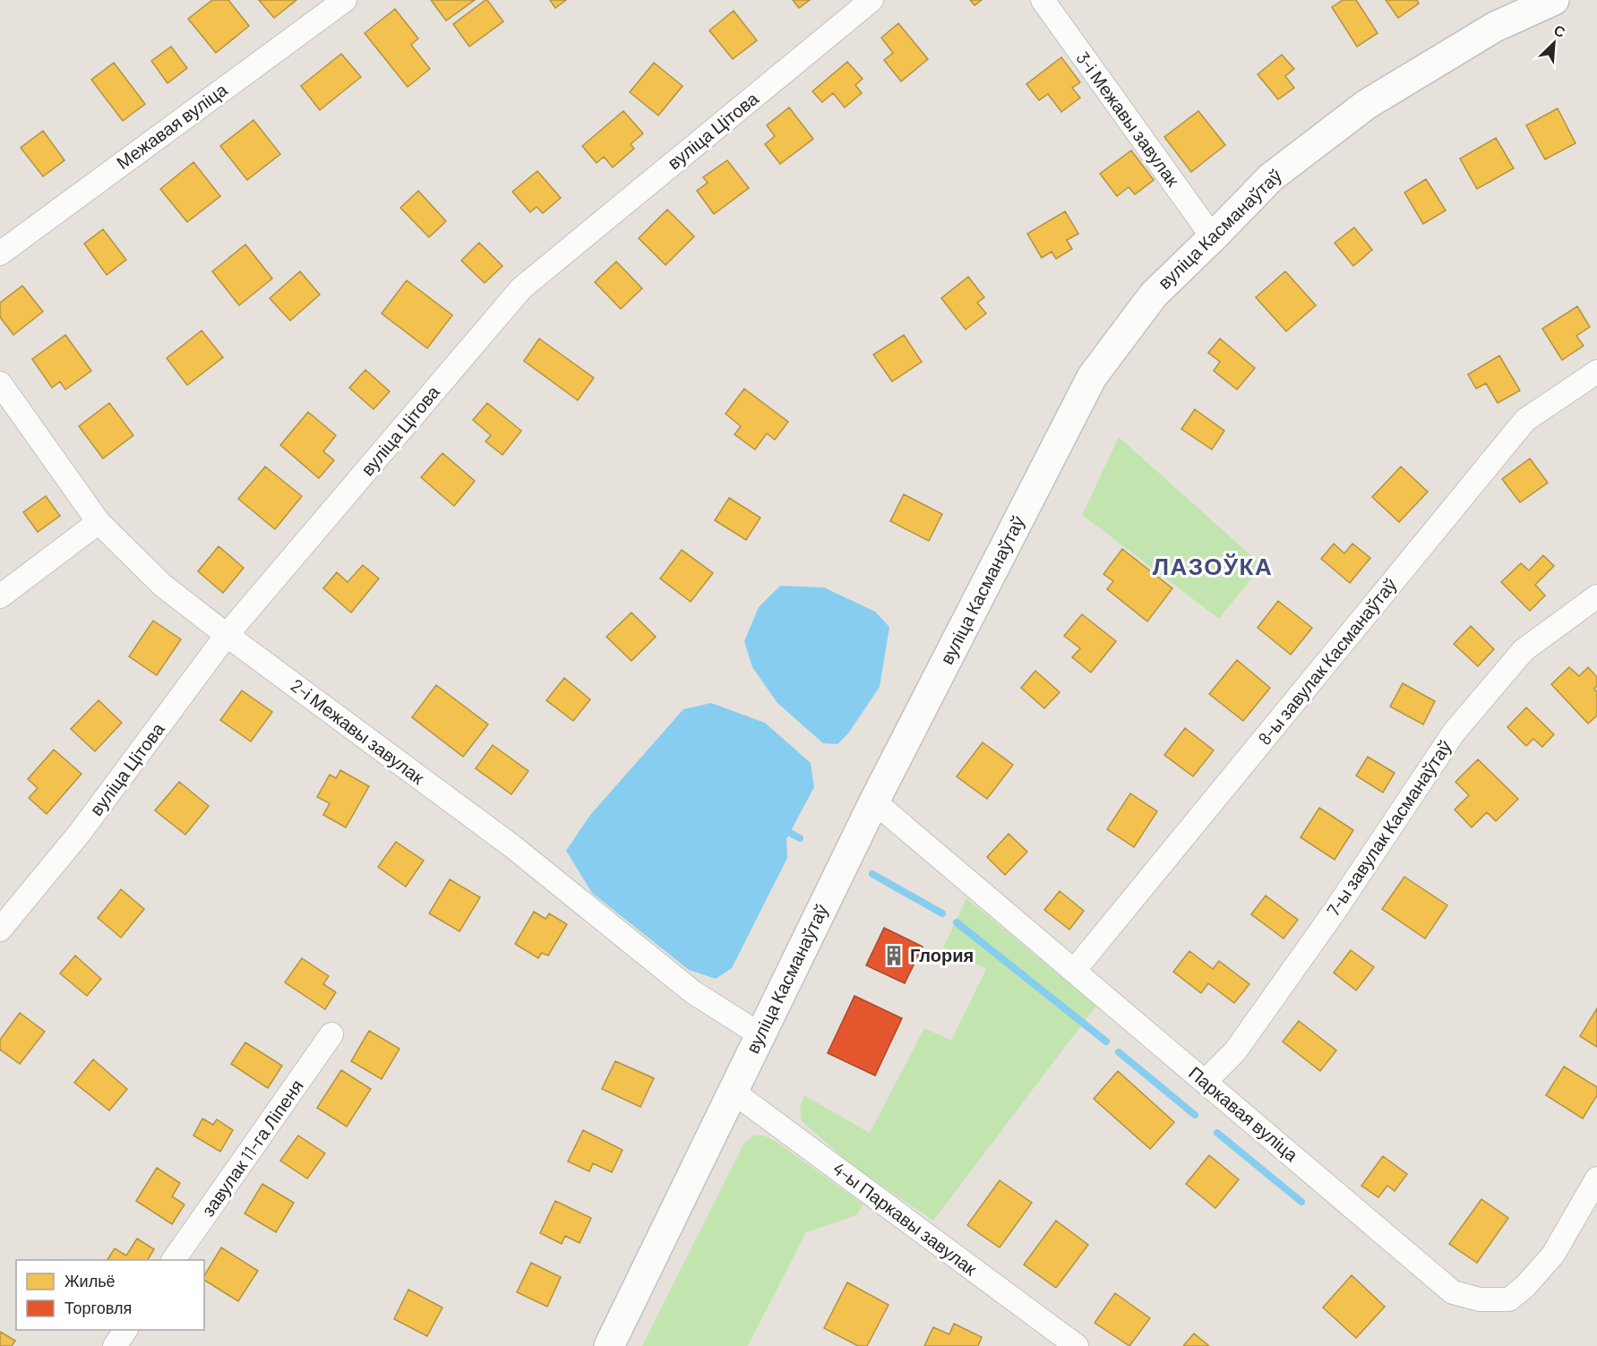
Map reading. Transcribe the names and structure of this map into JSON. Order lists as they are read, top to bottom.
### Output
{
  "streets": {
    "main road": ["вуліца Касманаўтаў"],
    "street": [
      "3-і Межавы завулак",
      "Межавая вуліца",
      "вуліца Цітова",
      "8-ы завулак Касманаўтаў",
      "2-і Межавы завулак",
      "7-ы завулак Касманаўтаў",
      "Паркавая вуліца",
      "завулак 11-га Ліпеня",
      "4-ы Паркавы завулак"
    ]
  },
  "crossings": [
    ["3-і Межавы завулак", "вуліца Касманаўтаў"],
    ["вуліца Цітова", "2-і Межавы завулак"],
    ["вуліца Касманаўтаў", "2-і Межавы завулак"],
    ["вуліца Касманаўтаў", "Паркавая вуліца"],
    ["вуліца Касманаўтаў", "4-ы Паркавы завулак"],
    ["8-ы завулак Касманаўтаў", "Паркавая вуліца"],
    ["7-ы завулак Касманаўтаў", "Паркавая вуліца"]
  ],
  "districts": ["ЛАЗОЎКА"],
  "places": {
    "building": ["Глория"]
  },
  "legend": ["Жильё", "Торговля"],
  "north": "top right"
}
